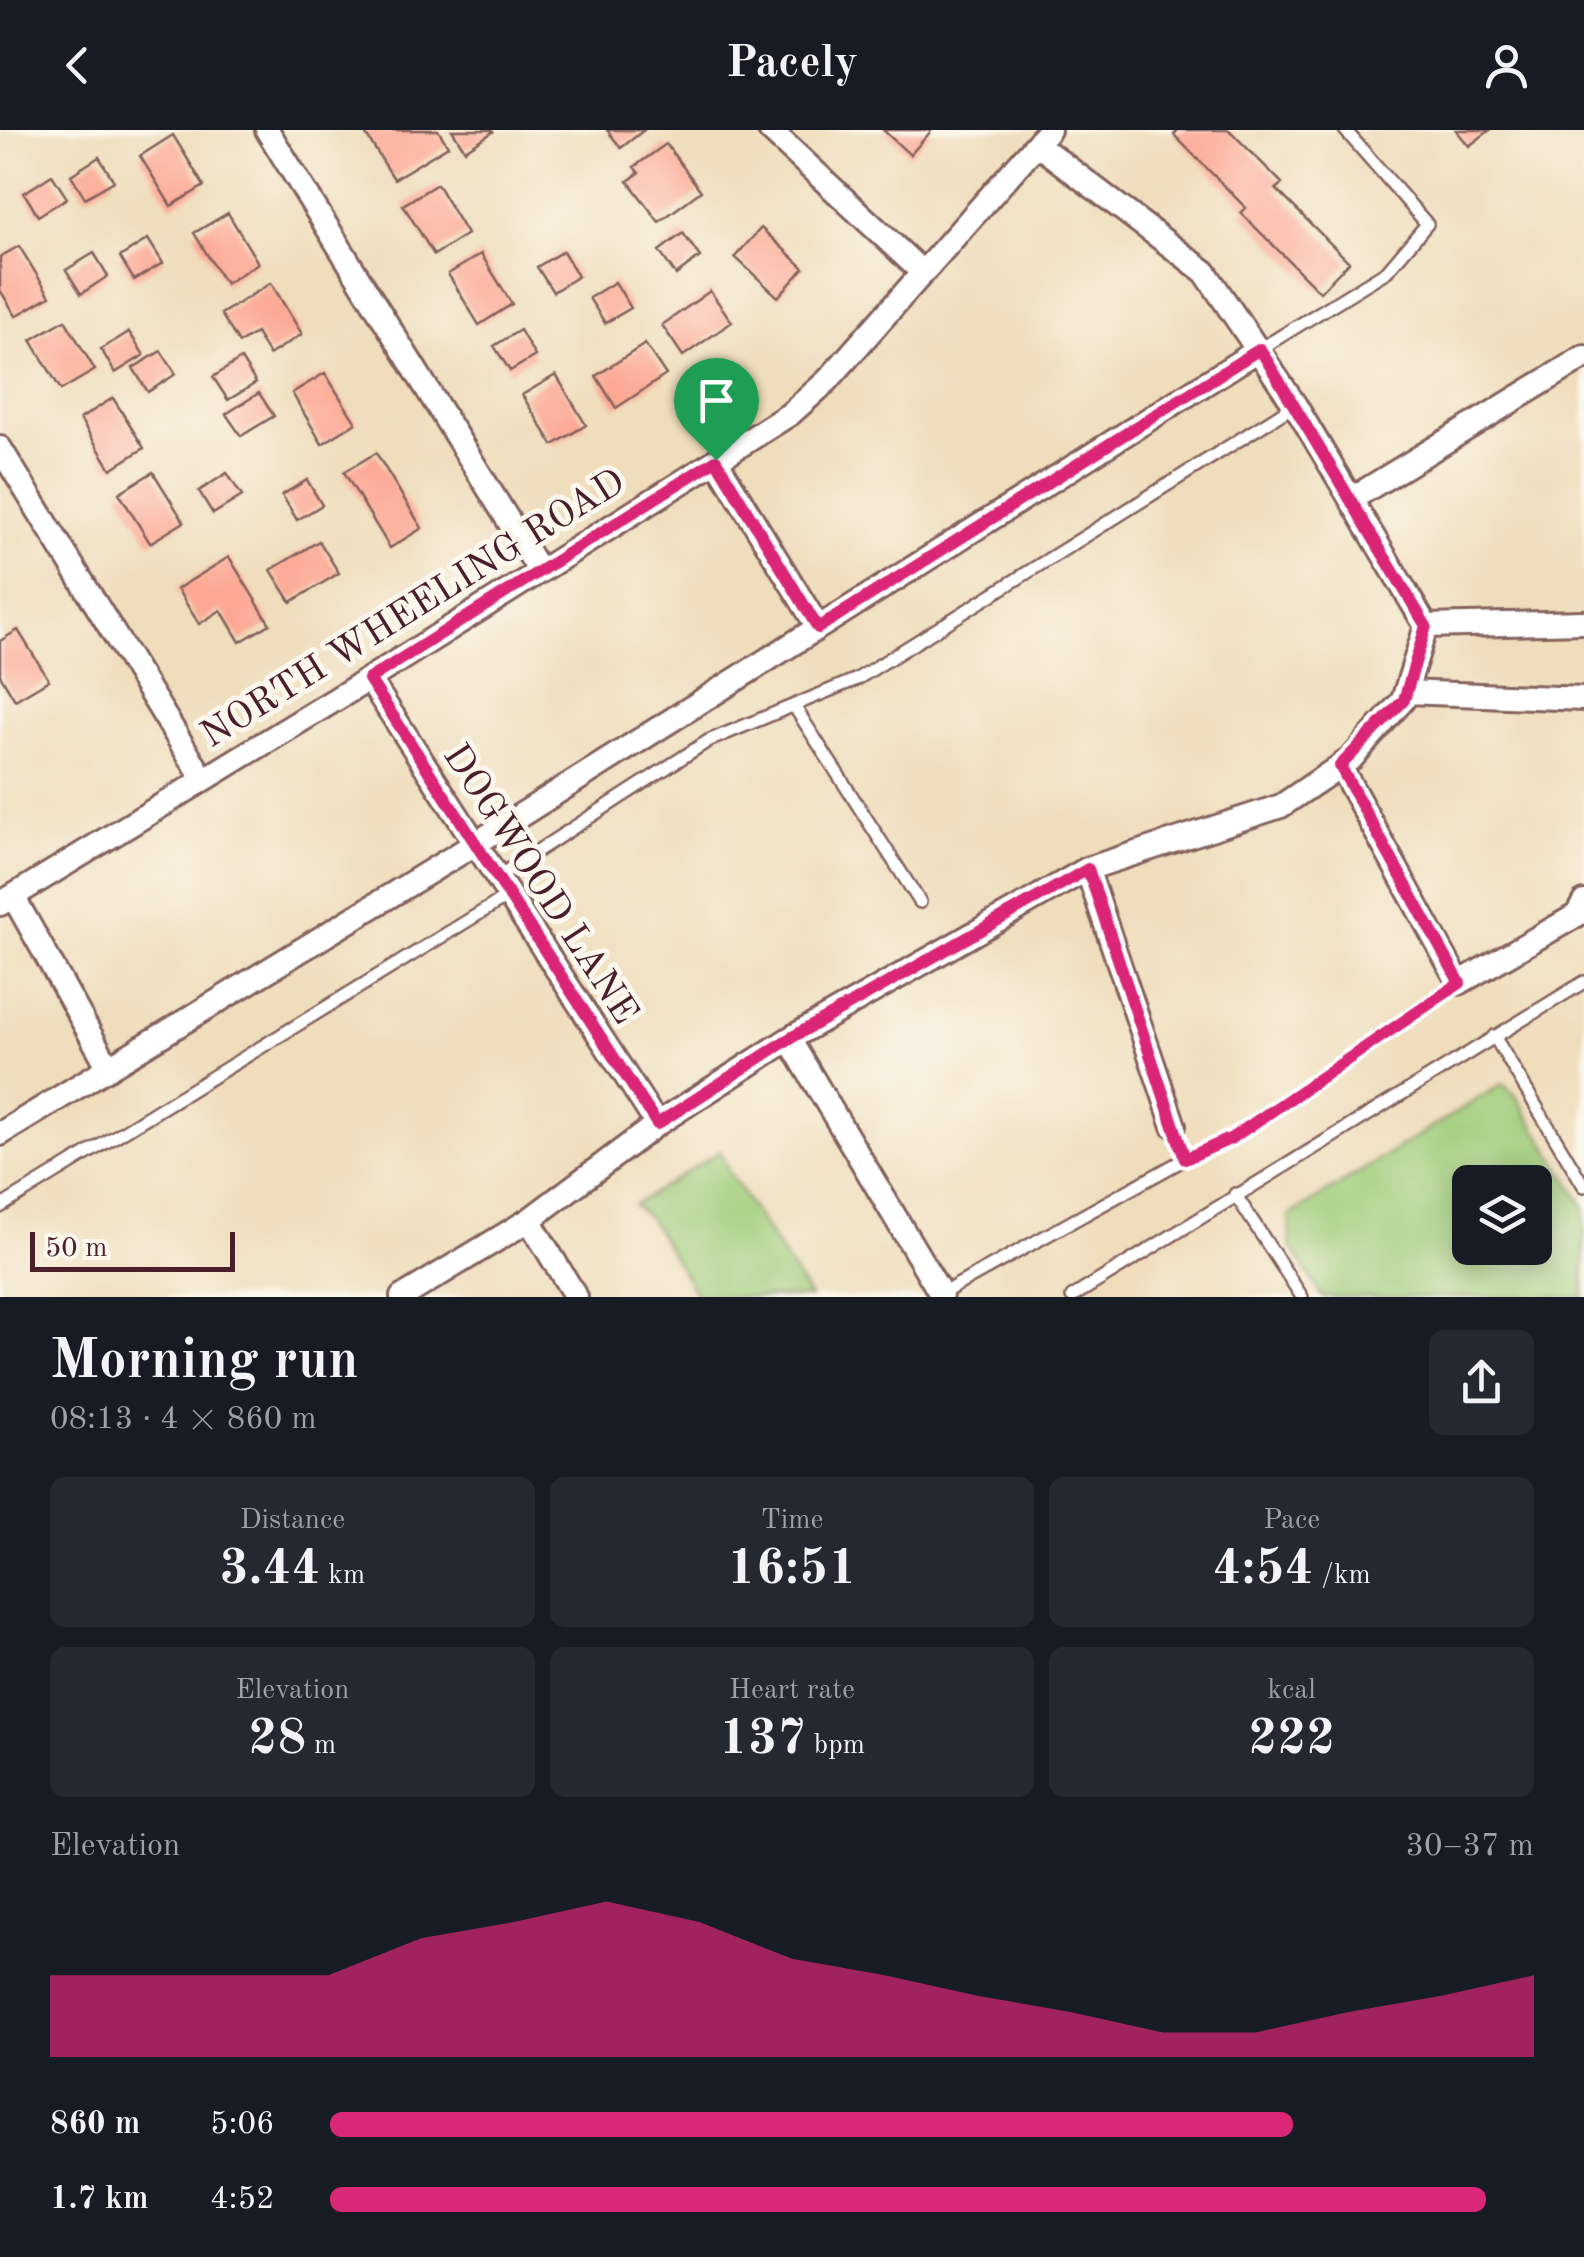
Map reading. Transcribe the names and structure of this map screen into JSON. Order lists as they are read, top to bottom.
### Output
{
  "streets": {
    "street": ["NORTH WHEELING ROAD", "DOGWOOD LANE"]
  },
  "crossings": [
    ["NORTH WHEELING ROAD", "DOGWOOD LANE"]
  ],
  "scale_bar": "50 m",
  "page": {
    "header": "Pacely",
    "scale": "50 m",
    "heading": ["Morning run", "08:13 · 4 × 860 m"],
    "stats": [
      ["Distance", "3.44 km"],
      ["Time", "16:51"],
      ["Pace", "4:54 /km"],
      ["Elevation", "28 m"],
      ["Heart rate", "137 bpm"],
      ["kcal", "222"]
    ],
    "chart": ["Elevation", "30–37 m"],
    "list": [
      {
        "name": "860 m",
        "note": "5:06"
      },
      {
        "name": "1.7 km",
        "note": "4:52"
      }
    ]
  }
}
